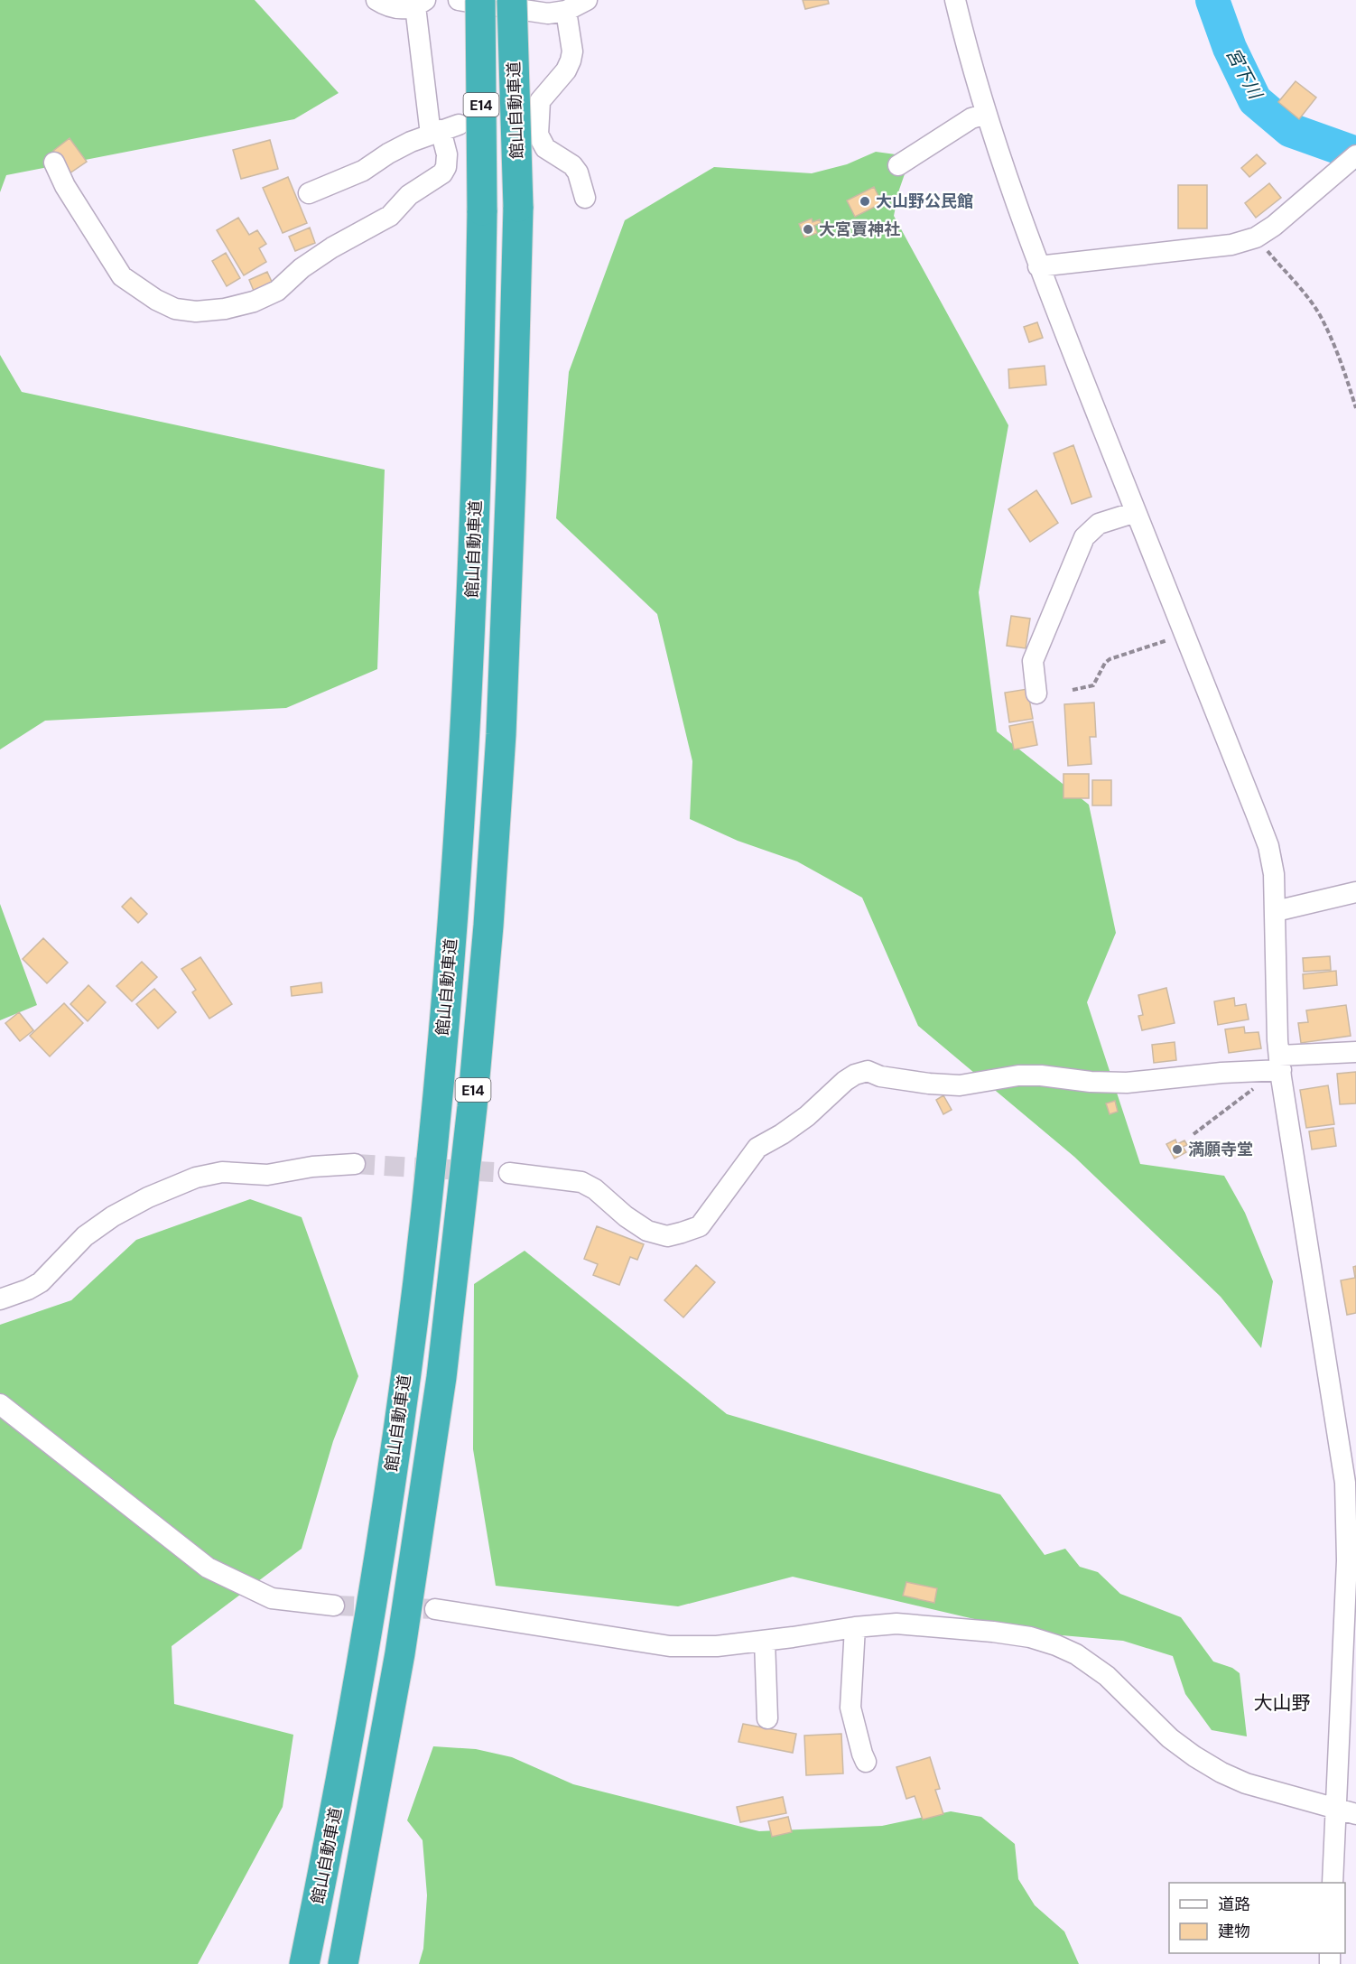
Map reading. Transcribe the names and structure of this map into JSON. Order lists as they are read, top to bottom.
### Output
{
  "streets": {
    "highway": ["E14", "館山自動車道"]
  },
  "districts": ["大山野"],
  "water": ["宮下川"],
  "places": ["大山野公民館", "大宮賣神社", "満願寺堂"],
  "legend": ["道路", "建物"]
}
